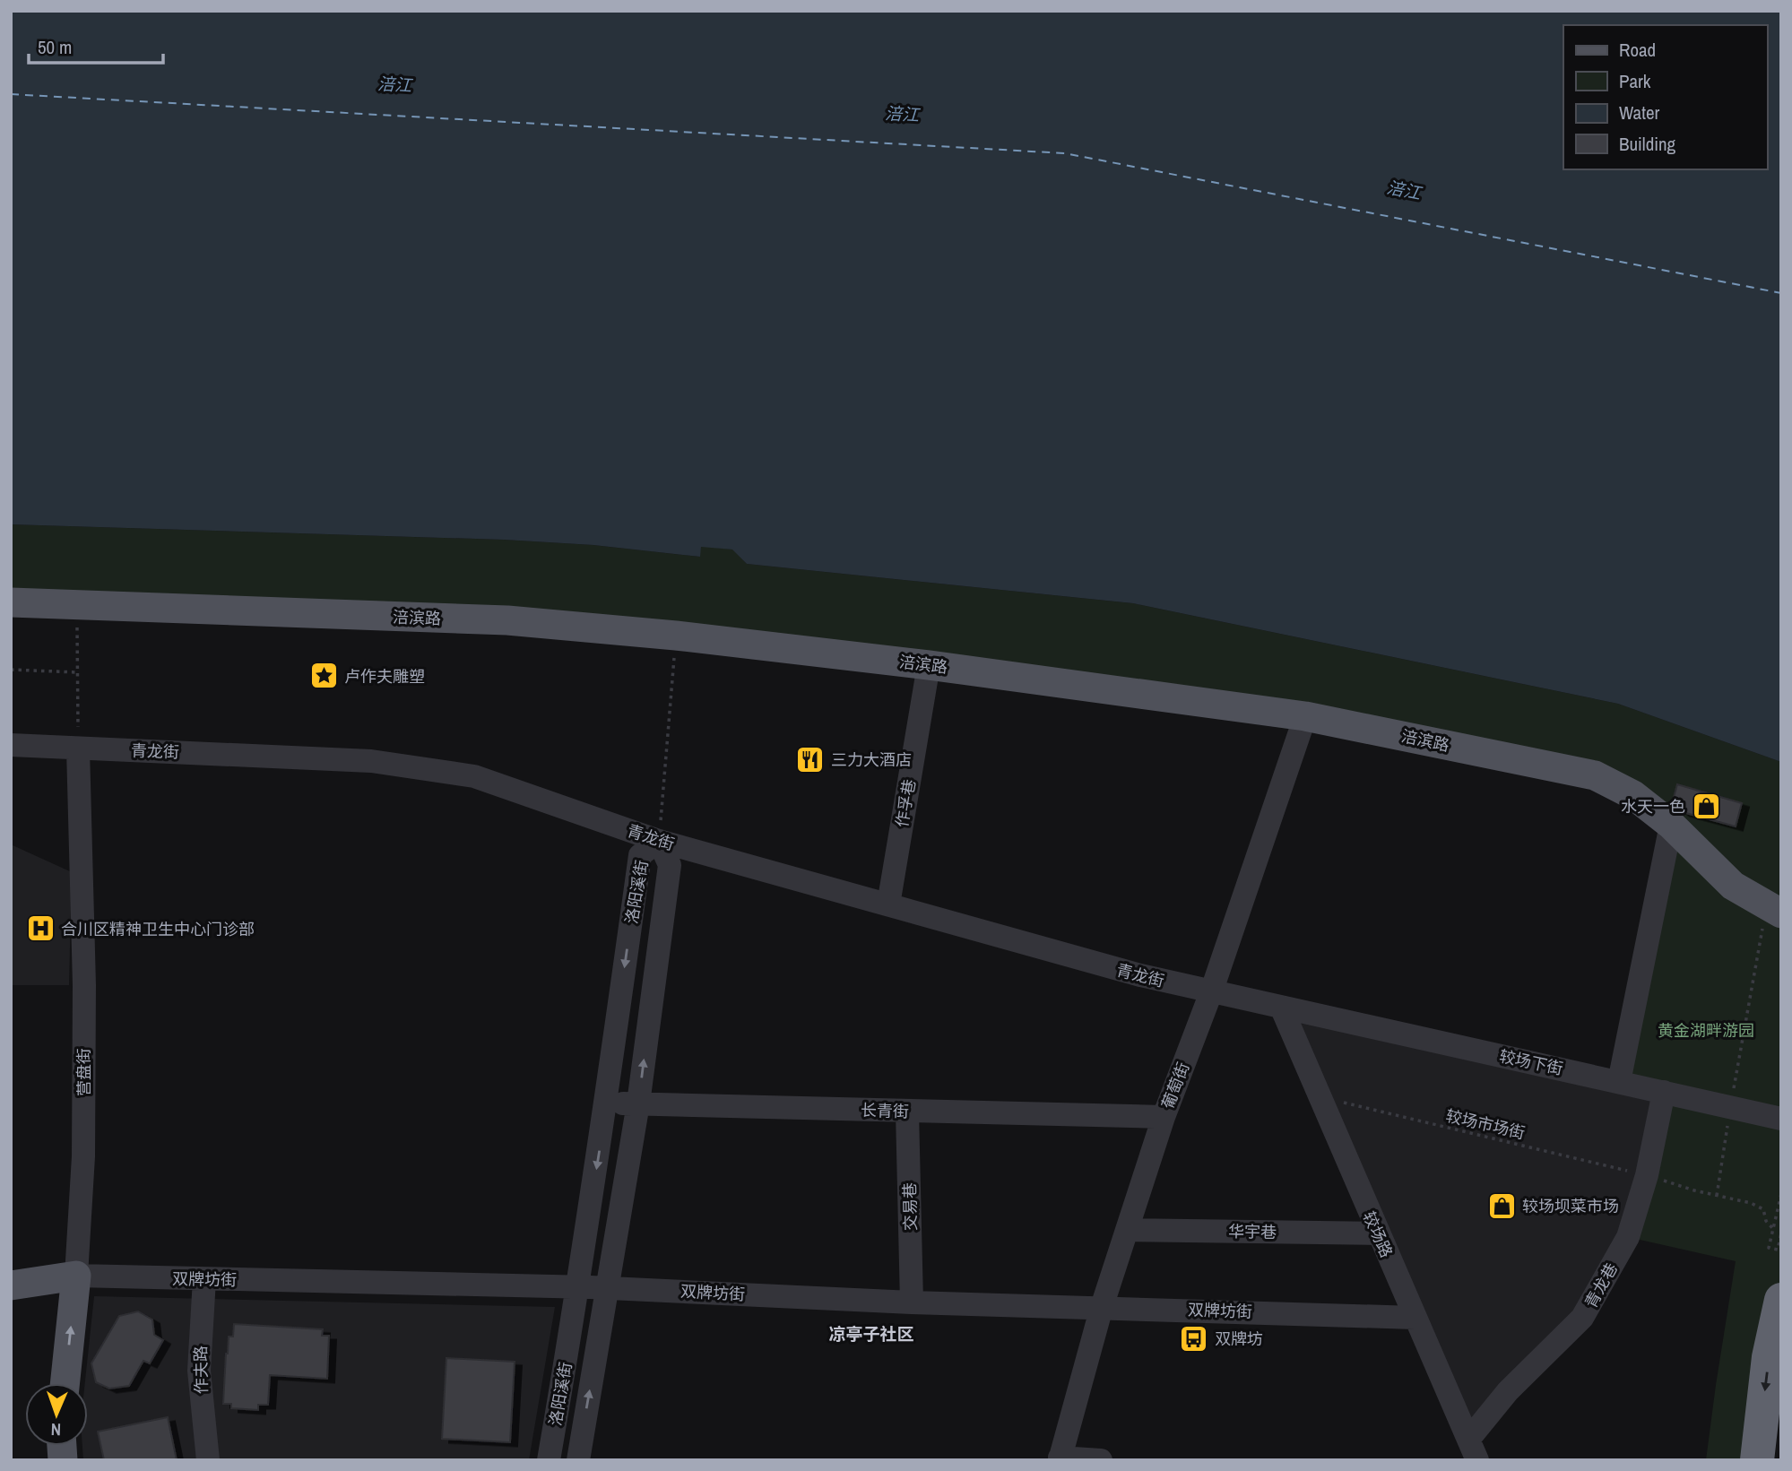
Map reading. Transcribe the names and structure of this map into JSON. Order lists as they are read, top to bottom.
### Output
{
  "streets": {
    "main road": ["涪滨路", "营盘街", "双牌坊街"],
    "street": [
      "青龙街",
      "作孚巷",
      "洛阳溪街",
      "较场下街",
      "葡萄街",
      "长青街",
      "交易巷",
      "华宇巷",
      "较场路",
      "青龙巷",
      "作夫路"
    ],
    "path": ["较场市场街"]
  },
  "crossings": [
    ["涪滨路", "作孚巷"],
    ["涪滨路", "葡萄街"],
    ["青龙街", "作孚巷"],
    ["青龙街", "洛阳溪街"],
    ["青龙街", "较场下街"],
    ["青龙街", "营盘街"],
    ["青龙街", "葡萄街"],
    ["青龙街", "较场路"],
    ["洛阳溪街", "长青街"],
    ["洛阳溪街", "双牌坊街"],
    ["较场下街", "较场路"],
    ["较场下街", "青龙巷"],
    ["营盘街", "双牌坊街"],
    ["葡萄街", "长青街"],
    ["葡萄街", "华宇巷"],
    ["葡萄街", "双牌坊街"],
    ["长青街", "交易巷"],
    ["较场市场街", "较场路"],
    ["较场市场街", "青龙巷"],
    ["交易巷", "双牌坊街"],
    ["华宇巷", "较场路"],
    ["较场路", "双牌坊街"],
    ["较场路", "青龙巷"],
    ["双牌坊街", "作夫路"]
  ],
  "districts": ["凉亭子社区"],
  "water": ["涪江"],
  "parks": ["黄金湖畔游园"],
  "places": {
    "place": ["卢作夫雕塑"],
    "restaurant": ["三力大酒店"],
    "shop": ["水天一色", "较场坝菜市场"],
    "hospital": ["合川区精神卫生中心门诊部"],
    "bus stop": ["双牌坊"]
  },
  "legend": [
    "Road",
    "Park",
    "Water",
    "Building"
  ],
  "scale_bar": "50 m",
  "north": "bottom"
}
